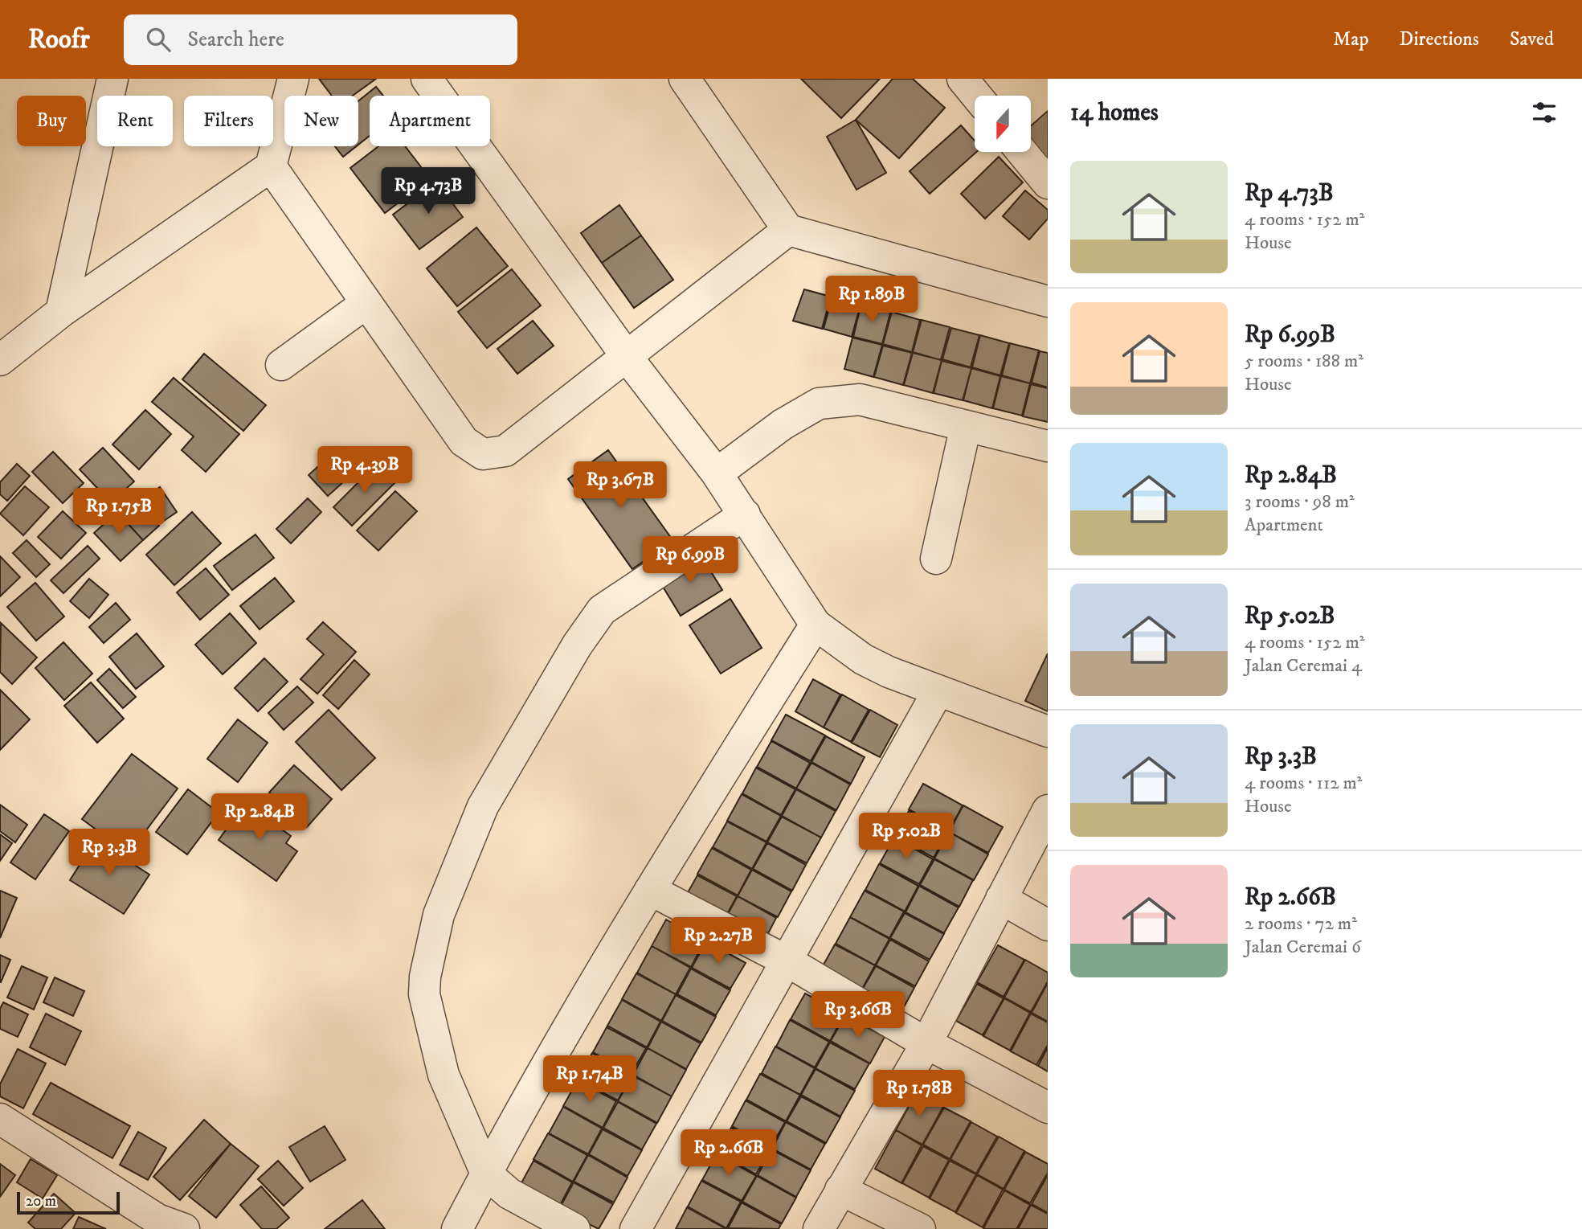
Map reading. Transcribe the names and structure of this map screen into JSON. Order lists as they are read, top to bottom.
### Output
{
  "scale_bar": "20 m",
  "north": "bottom",
  "page": {
    "header": "Roofr",
    "search": "Search here",
    "nav": ["Map", "Directions", "Saved"],
    "heading": "14 homes",
    "chip": [
      "Buy",
      "Rent",
      "Filters",
      "New",
      "Apartment"
    ],
    "list": [
      {
        "name": "Rp 4.73B",
        "note": "4 rooms · 152 m² · House"
      },
      {
        "name": "Rp 6.99B",
        "note": "5 rooms · 188 m² · House"
      },
      {
        "name": "Rp 2.84B",
        "note": "3 rooms · 98 m² · Apartment"
      },
      {
        "name": "Rp 5.02B",
        "note": "4 rooms · 152 m² · Jalan Ceremai 4"
      },
      {
        "name": "Rp 3.3B",
        "note": "4 rooms · 112 m² · House"
      },
      {
        "name": "Rp 2.66B",
        "note": "2 rooms · 72 m² · Jalan Ceremai 6"
      }
    ],
    "price": [
      "Rp 4.73B",
      "Rp 1.89B",
      "Rp 4.39B",
      "Rp 3.67B",
      "Rp 1.75B",
      "Rp 6.99B",
      "Rp 2.84B",
      "Rp 5.02B",
      "Rp 3.3B",
      "Rp 2.27B",
      "Rp 3.66B",
      "Rp 1.74B",
      "Rp 1.78B",
      "Rp 2.66B"
    ],
    "scale": "20 m"
  }
}
